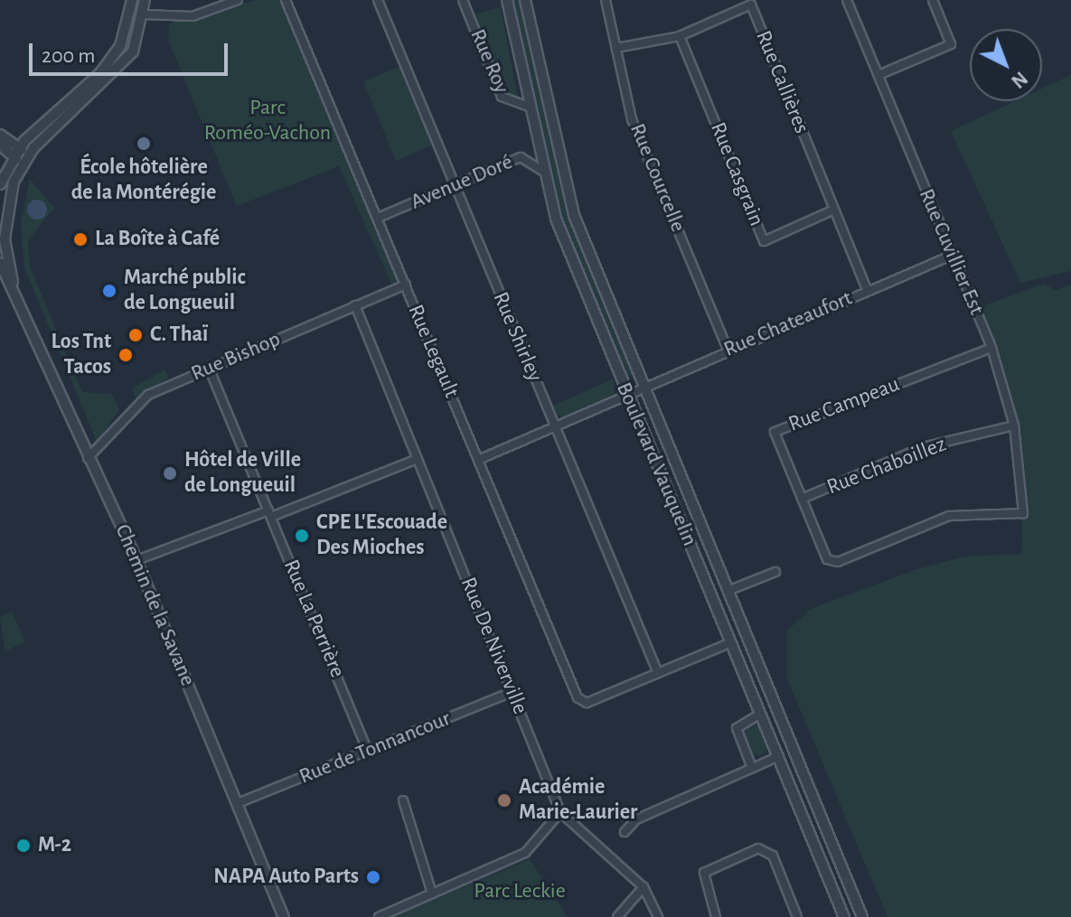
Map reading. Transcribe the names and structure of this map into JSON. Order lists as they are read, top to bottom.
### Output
{
  "streets": {
    "street": [
      "Rue Roy",
      "Rue Callières",
      "Rue Casgrain",
      "Rue Courcelle",
      "Avenue Doré",
      "Rue Cuvillier Est",
      "Rue Chateaufort",
      "Rue Shirley",
      "Rue Legault",
      "Rue Bishop",
      "Rue Campeau",
      "Boulevard Vauquelin",
      "Rue Chaboillez",
      "Chemin de la Savane",
      "Rue La Perrière",
      "Rue De Niverville",
      "Rue de Tonnancour"
    ]
  },
  "crossings": [
    ["Rue Roy", "Boulevard Vauquelin"],
    ["Rue Callières", "Rue Casgrain"],
    ["Rue Callières", "Rue Courcelle"],
    ["Rue Callières", "Rue Chateaufort"],
    ["Rue Courcelle", "Rue Chateaufort"],
    ["Avenue Doré", "Rue Shirley"],
    ["Avenue Doré", "Rue Legault"],
    ["Avenue Doré", "Boulevard Vauquelin"],
    ["Rue Cuvillier Est", "Rue Chateaufort"],
    ["Rue Cuvillier Est", "Rue Campeau"],
    ["Rue Cuvillier Est", "Rue Chaboillez"],
    ["Rue Chateaufort", "Rue Shirley"],
    ["Rue Chateaufort", "Rue Legault"],
    ["Rue Chateaufort", "Boulevard Vauquelin"],
    ["Rue Shirley", "Rue Legault"],
    ["Rue Legault", "Rue Bishop"],
    ["Rue Bishop", "Chemin de la Savane"],
    ["Rue Bishop", "Rue La Perrière"],
    ["Rue Bishop", "Rue De Niverville"],
    ["Rue Campeau", "Rue Chaboillez"],
    ["Chemin de la Savane", "Rue de Tonnancour"],
    ["Rue La Perrière", "Rue de Tonnancour"],
    ["Rue De Niverville", "Rue de Tonnancour"]
  ],
  "parks": ["Parc Roméo-Vachon", "Parc Leckie"],
  "places": [
    "École hôtelière de la Montérégie",
    "La Boîte à Café",
    "Marché public de Longueuil",
    "C. Thaï",
    "Los Tnt Tacos",
    "Hôtel de Ville de Longueuil",
    "CPE L'Escouade Des Mioches",
    "Académie Marie-Laurier",
    "M-2",
    "NAPA Auto Parts"
  ],
  "scale_bar": "200 m",
  "north": "bottom right"
}
